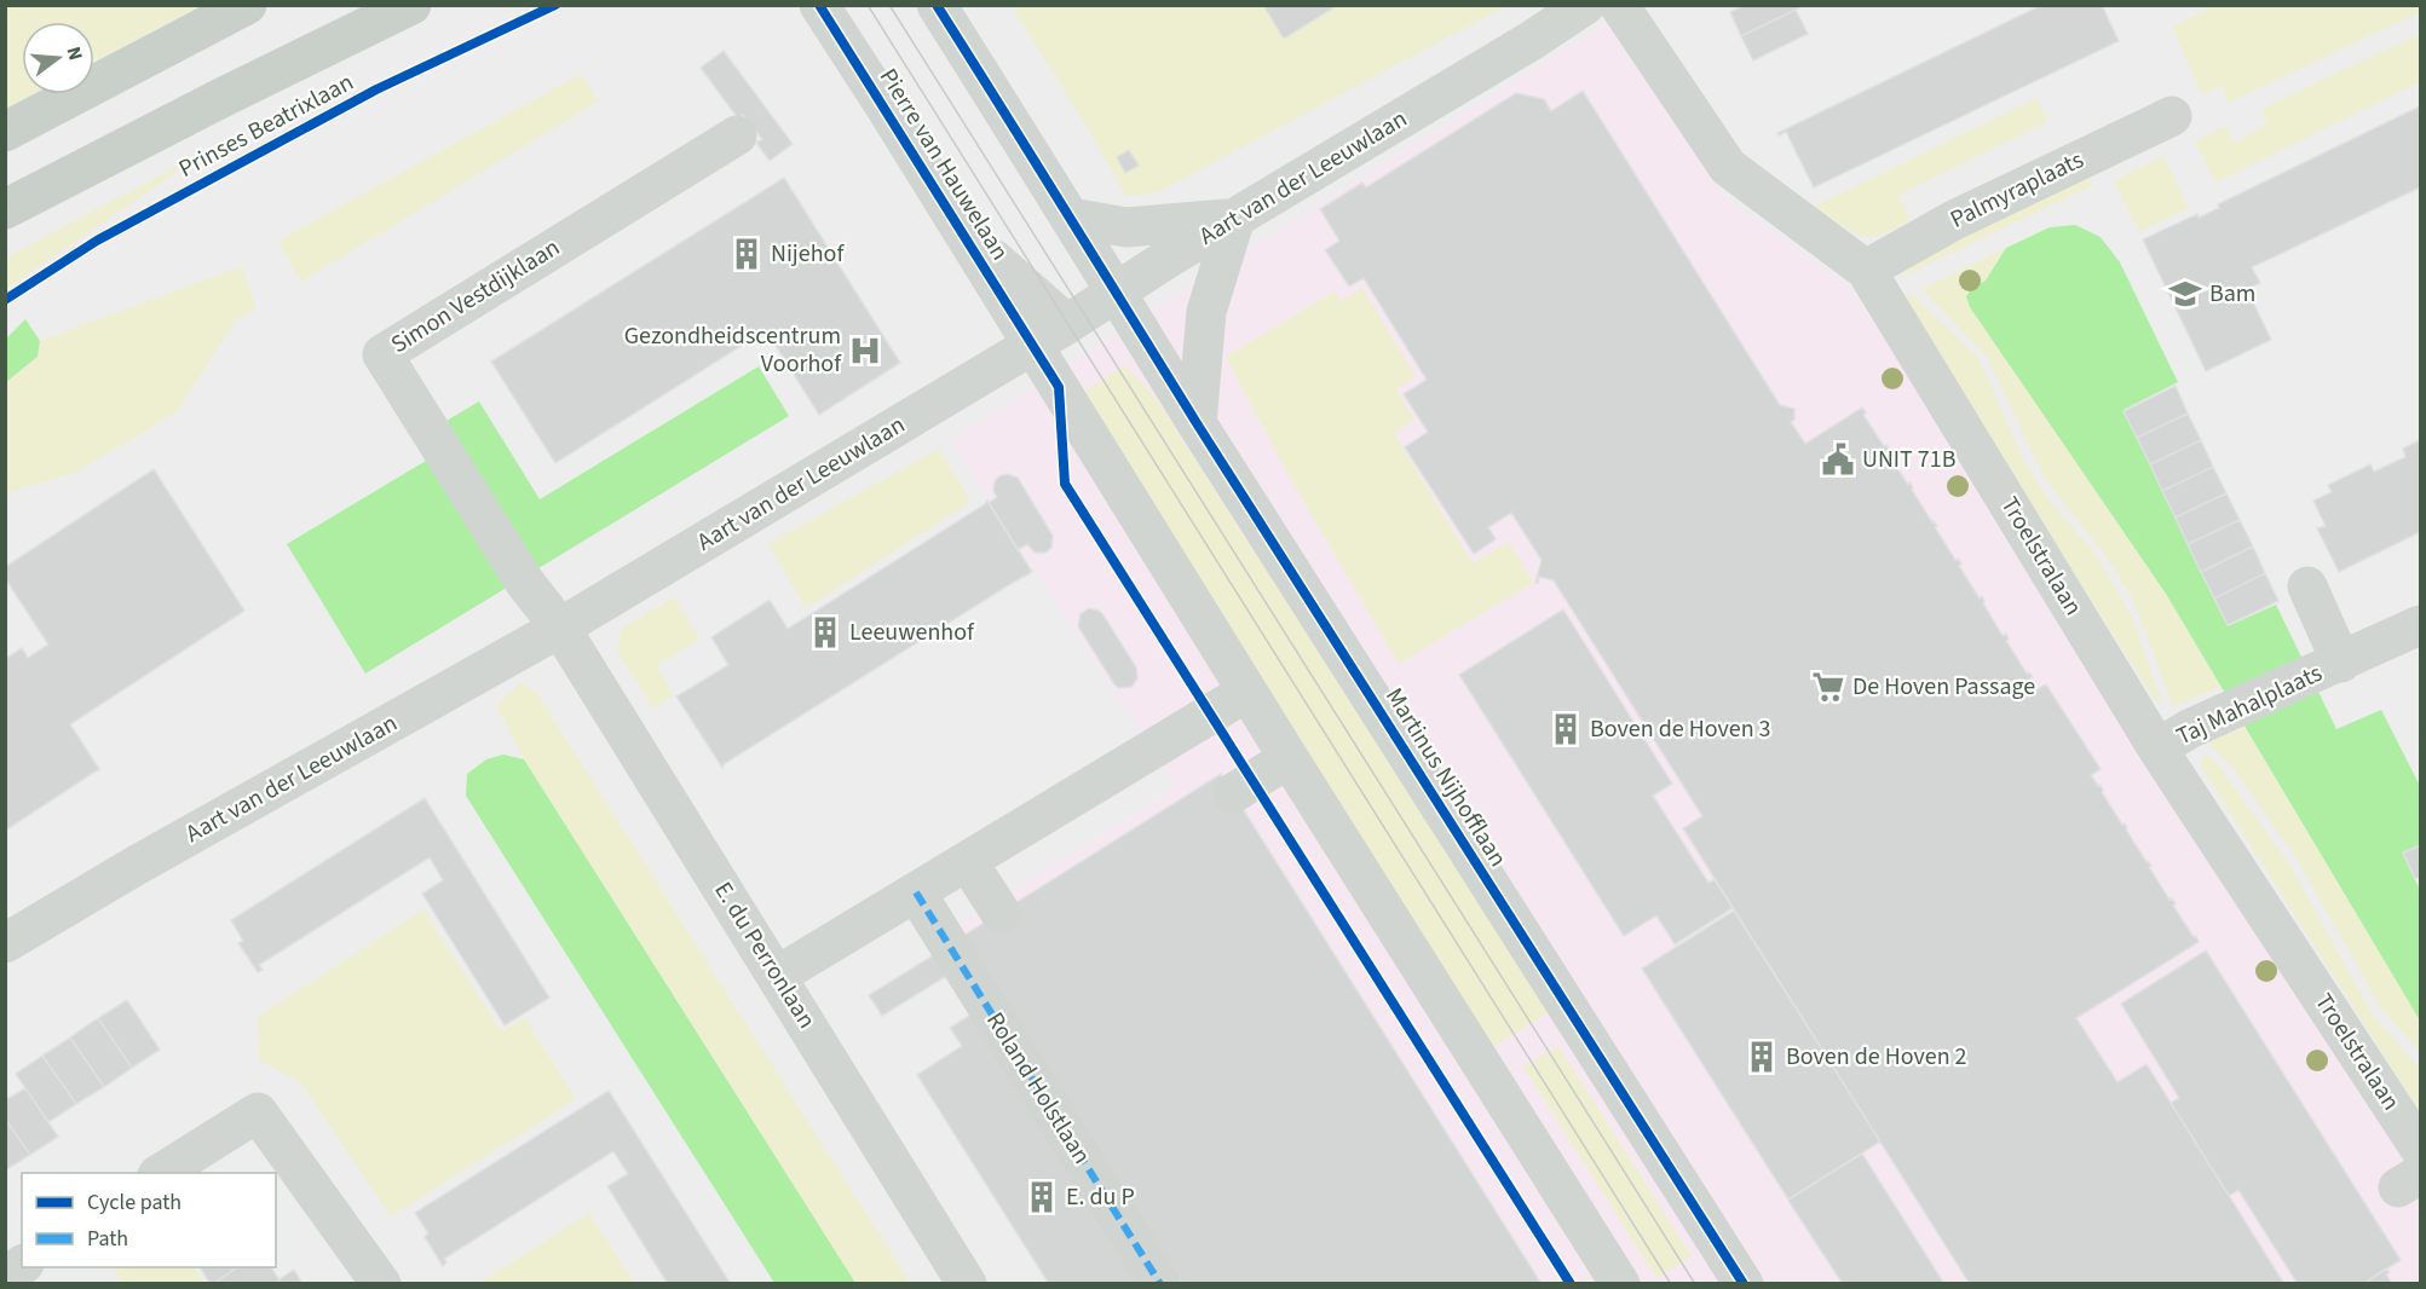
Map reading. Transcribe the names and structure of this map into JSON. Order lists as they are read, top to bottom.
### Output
{
  "streets": {
    "main road": ["Prinses Beatrixlaan"],
    "street": [
      "Pierre van Hauwelaan",
      "Aart van der Leeuwlaan",
      "Palmyraplaats",
      "Simon Vestdijklaan",
      "Troelstralaan",
      "Taj Mahalplaats",
      "Martinus Nijhofflaan",
      "E. du Perronlaan",
      "Roland Holstlaan"
    ]
  },
  "crossings": [
    ["Pierre van Hauwelaan", "Aart van der Leeuwlaan"],
    ["Aart van der Leeuwlaan", "Simon Vestdijklaan"],
    ["Aart van der Leeuwlaan", "Martinus Nijhofflaan"],
    ["Aart van der Leeuwlaan", "E. du Perronlaan"],
    ["Palmyraplaats", "Troelstralaan"],
    ["Simon Vestdijklaan", "E. du Perronlaan"],
    ["Troelstralaan", "Taj Mahalplaats"]
  ],
  "places": {
    "building": [
      "Nijehof",
      "Leeuwenhof",
      "Boven de Hoven 3",
      "Boven de Hoven 2",
      "E. du P"
    ],
    "school or university": ["Bam"],
    "hospital": ["Gezondheidscentrum Voorhof"],
    "public building": ["UNIT 71B"],
    "supermarket": ["De Hoven Passage"]
  },
  "legend": ["Cycle path", "Path"],
  "north": "right"
}
